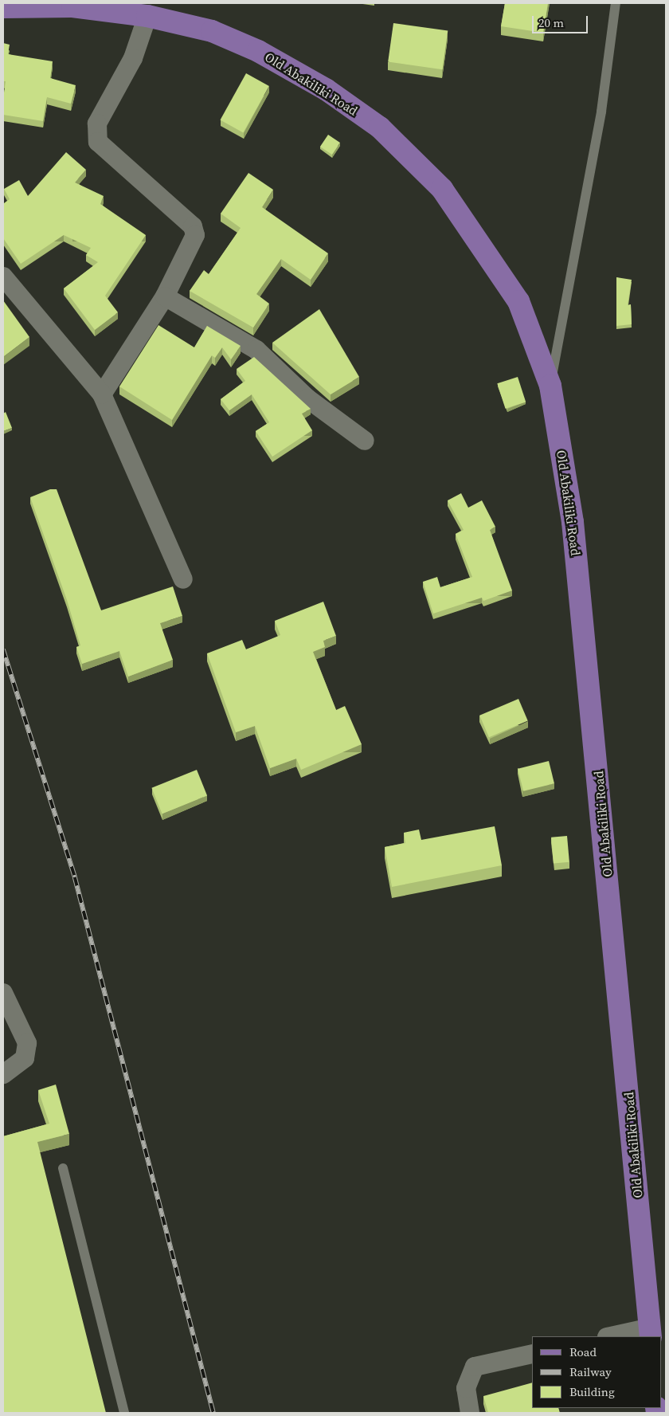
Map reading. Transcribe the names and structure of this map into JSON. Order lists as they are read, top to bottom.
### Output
{
  "streets": {
    "main road": ["Old Abakiliki Road"]
  },
  "legend": ["Road", "Railway", "Building"],
  "scale_bar": "20 m"
}
